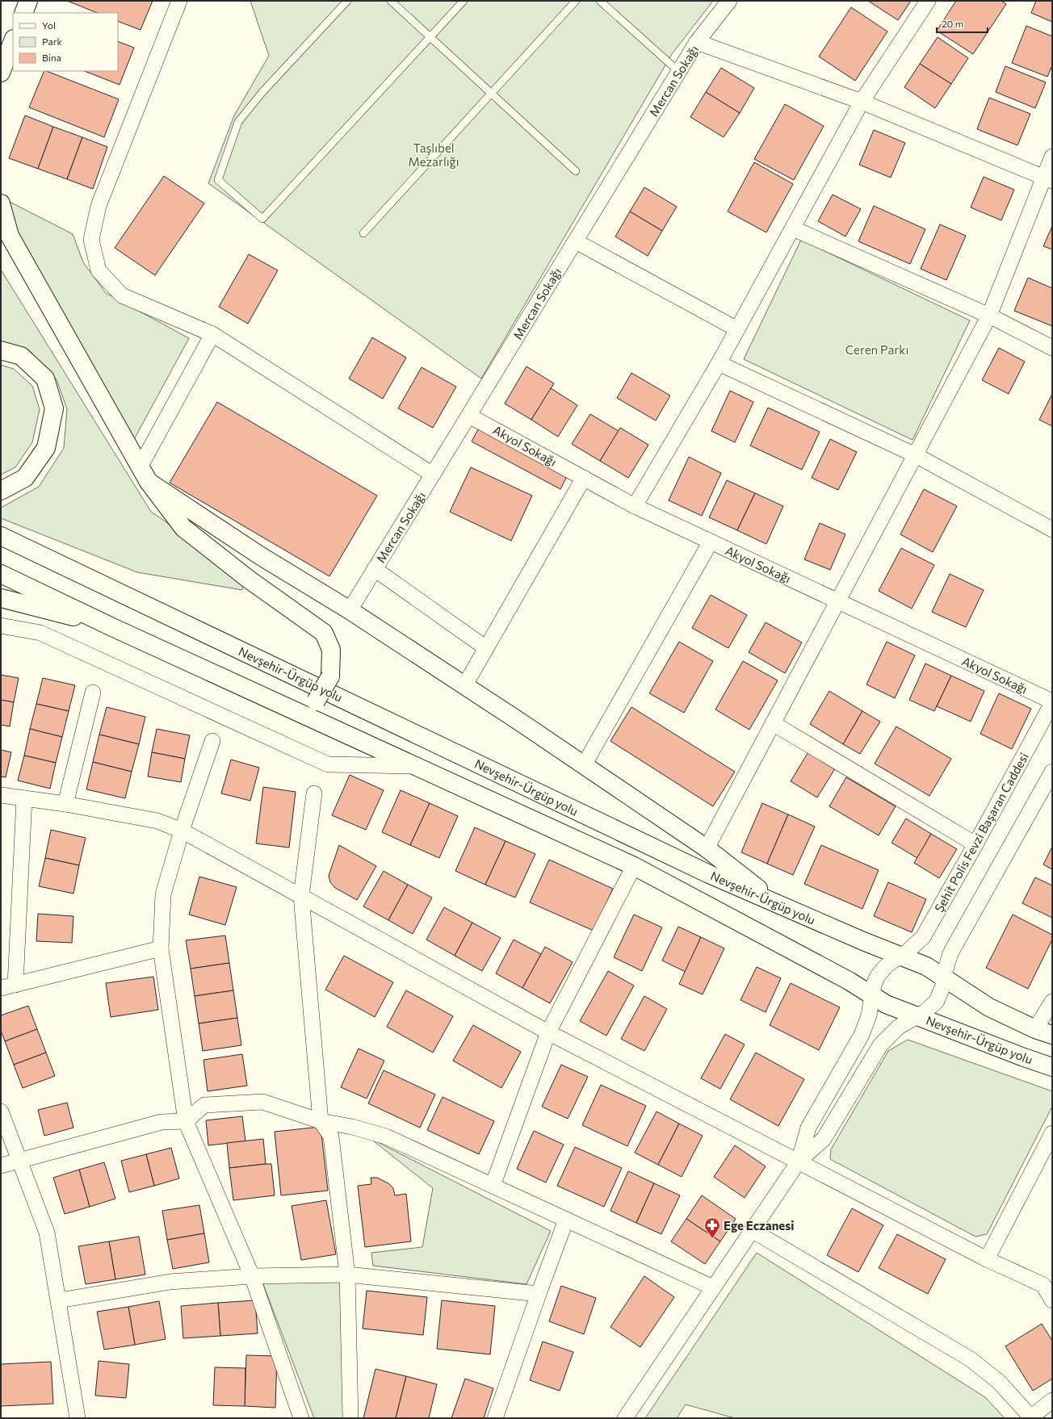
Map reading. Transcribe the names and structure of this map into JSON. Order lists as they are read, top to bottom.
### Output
{
  "streets": {
    "highway": ["Nevşehir-Ürgüp yolu"],
    "street": ["Mercan Sokağı", "Akyol Sokağı", "Şehit Polis Fevzi Başaran Caddesi"]
  },
  "crossings": [
    ["Mercan Sokağı", "Akyol Sokağı"],
    ["Akyol Sokağı", "Şehit Polis Fevzi Başaran Caddesi"],
    ["Nevşehir-Ürgüp yolu", "Şehit Polis Fevzi Başaran Caddesi"]
  ],
  "parks": ["Taşlıbel Mezarlığı", "Ceren Parkı"],
  "places": {
    "pharmacy": ["Ege Eczanesi"]
  },
  "legend": ["Yol", "Park", "Bina"],
  "scale_bar": "20 m"
}
